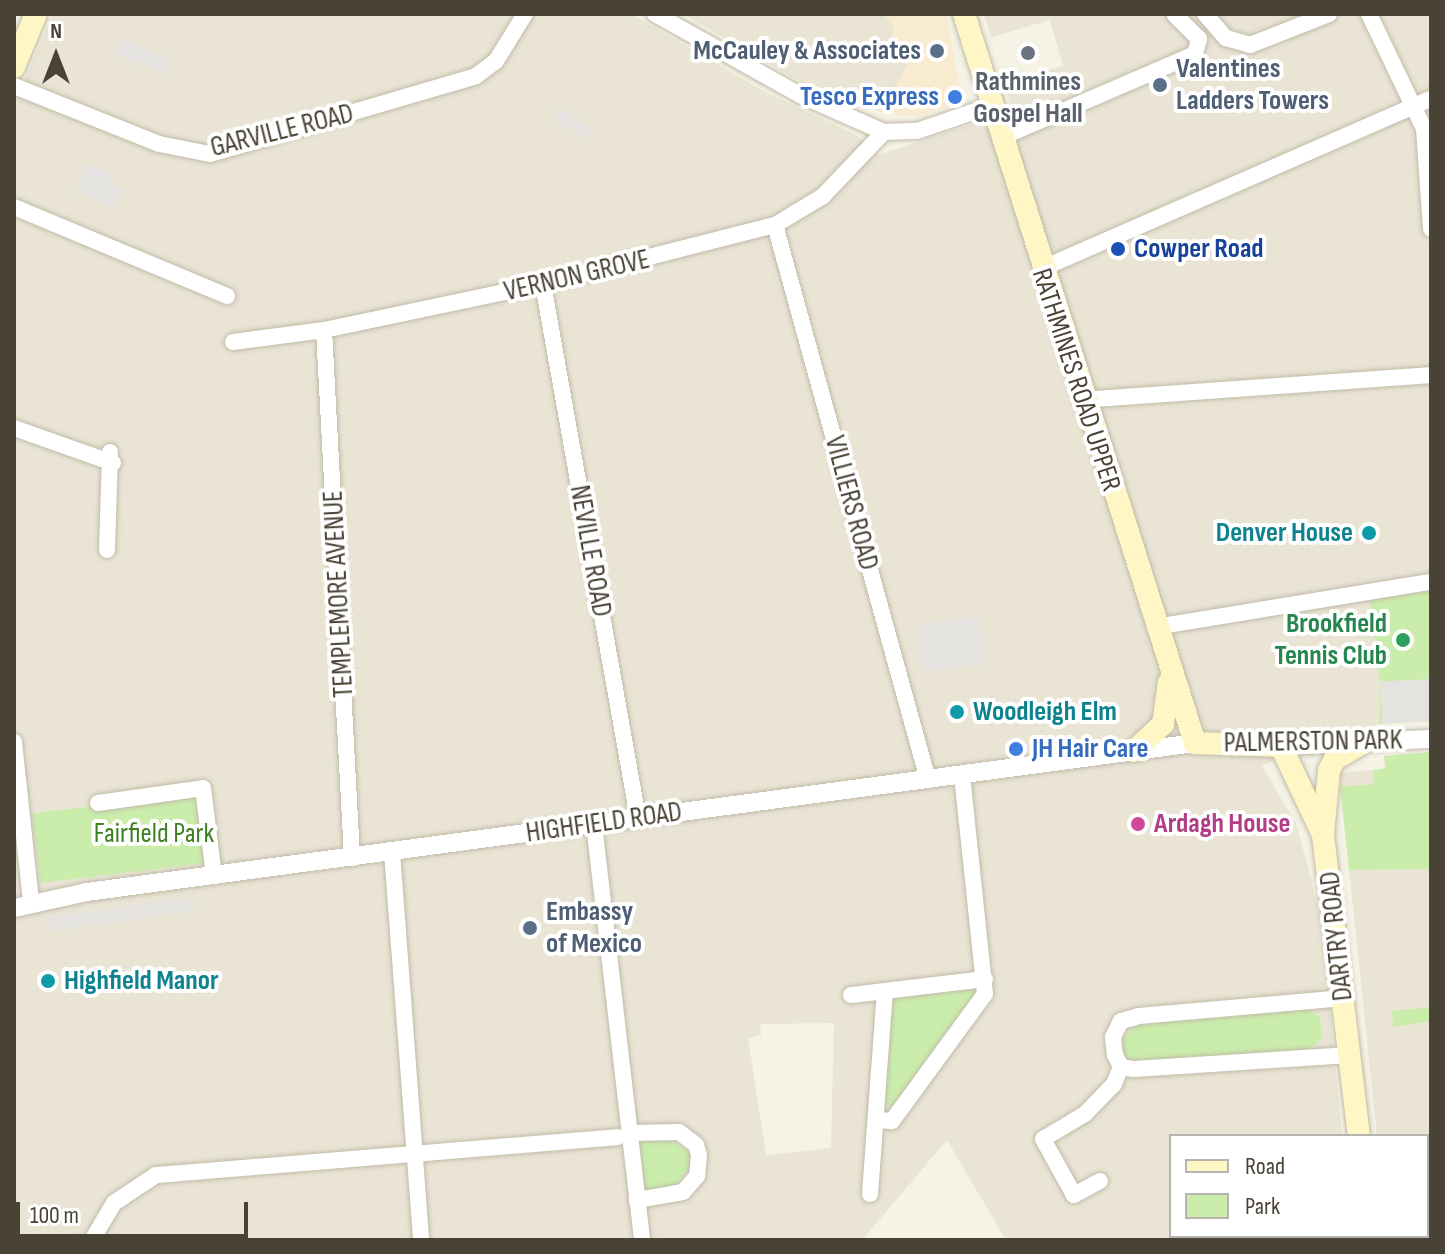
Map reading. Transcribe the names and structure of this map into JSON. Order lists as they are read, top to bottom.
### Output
{
  "streets": {
    "main road": ["RATHMINES ROAD UPPER", "PALMERSTON PARK", "DARTRY ROAD"],
    "street": [
      "GARVILLE ROAD",
      "VERNON GROVE",
      "VILLIERS ROAD",
      "NEVILLE ROAD",
      "TEMPLEMORE AVENUE",
      "HIGHFIELD ROAD"
    ]
  },
  "crossings": [
    ["VERNON GROVE", "VILLIERS ROAD"],
    ["VERNON GROVE", "NEVILLE ROAD"],
    ["VERNON GROVE", "TEMPLEMORE AVENUE"],
    ["RATHMINES ROAD UPPER", "PALMERSTON PARK"],
    ["RATHMINES ROAD UPPER", "HIGHFIELD ROAD"],
    ["VILLIERS ROAD", "HIGHFIELD ROAD"],
    ["NEVILLE ROAD", "HIGHFIELD ROAD"],
    ["TEMPLEMORE AVENUE", "HIGHFIELD ROAD"],
    ["PALMERSTON PARK", "HIGHFIELD ROAD"],
    ["PALMERSTON PARK", "DARTRY ROAD"]
  ],
  "parks": ["Fairfield Park"],
  "places": [
    "McCauley & Associates",
    "Rathmines Gospel Hall",
    "Valentines Ladders Towers",
    "Tesco Express",
    "Cowper Road",
    "Denver House",
    "Brookfield Tennis Club",
    "Woodleigh Elm",
    "JH Hair Care",
    "Ardagh House",
    "Embassy of Mexico",
    "Highfield Manor"
  ],
  "legend": ["Road", "Park"],
  "scale_bar": "100 m",
  "north": "top"
}
